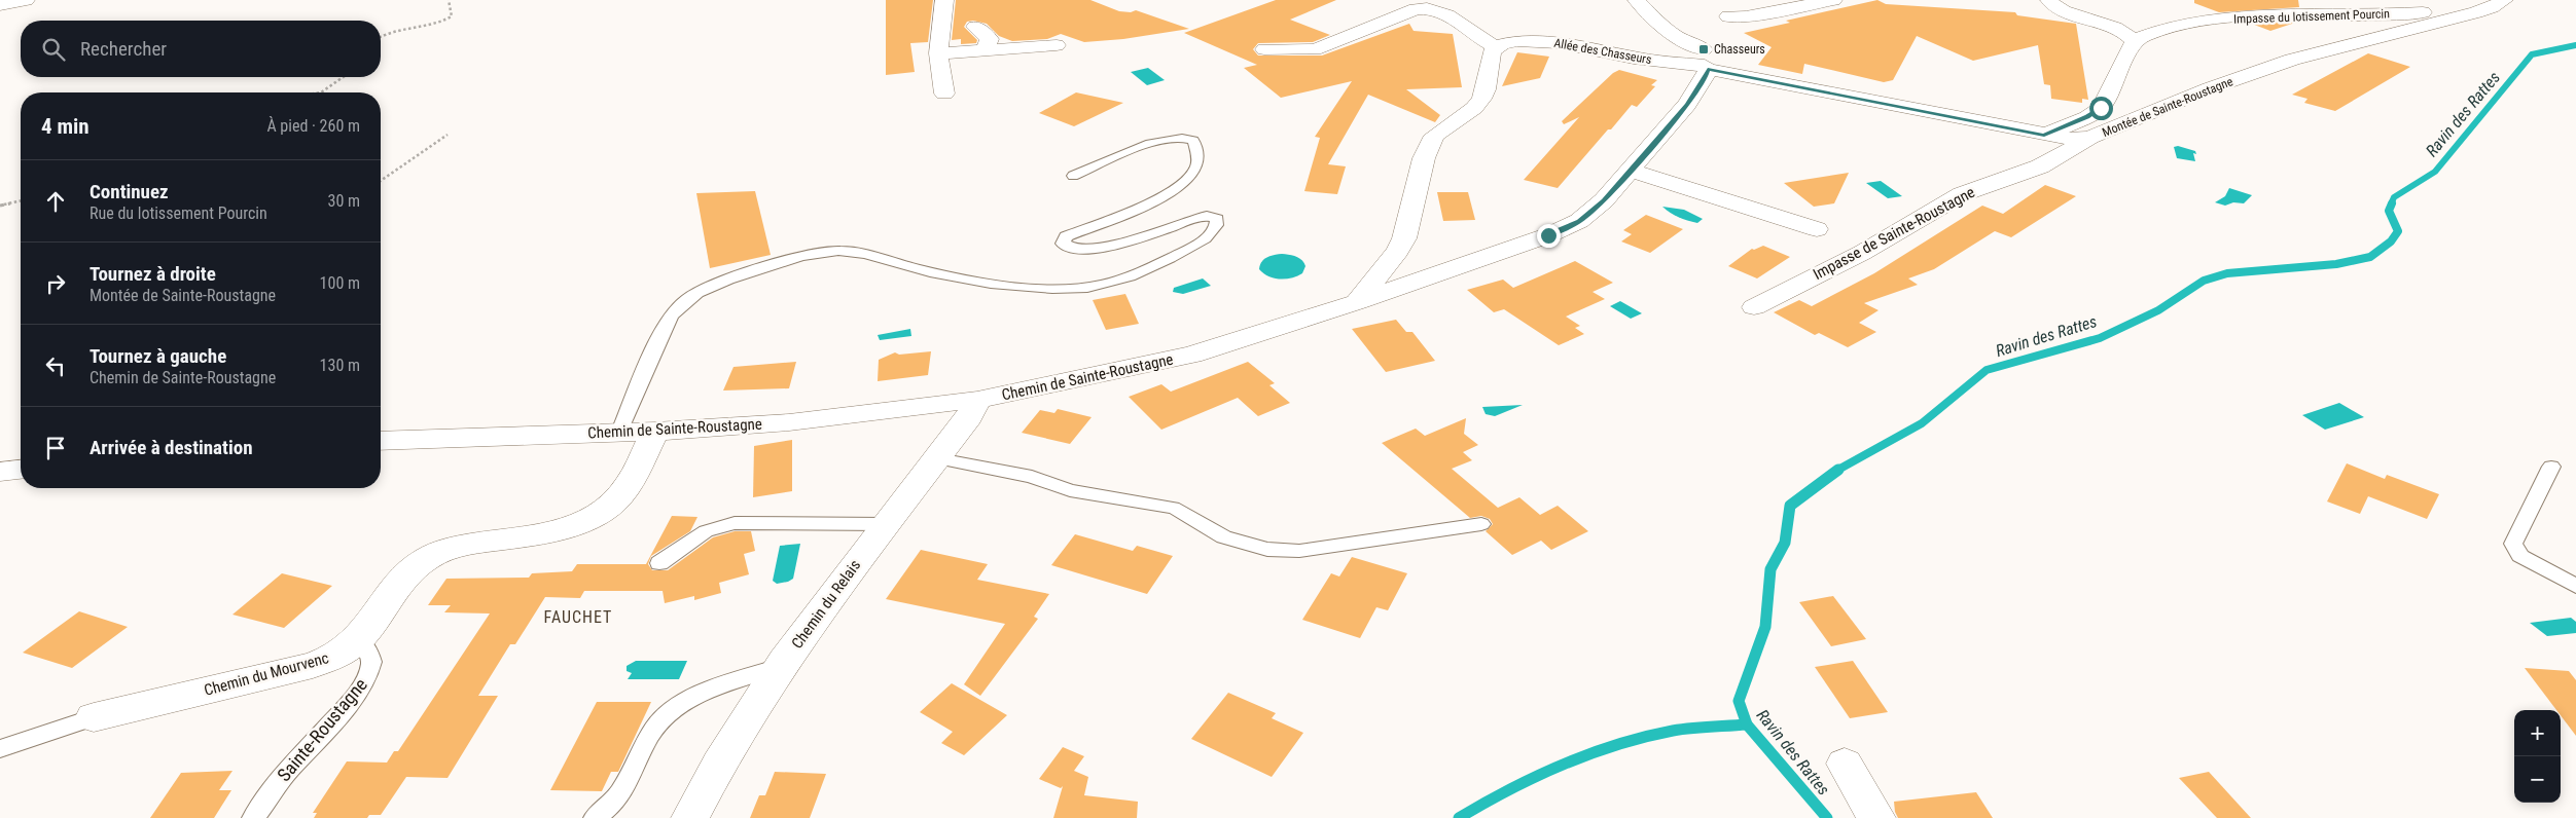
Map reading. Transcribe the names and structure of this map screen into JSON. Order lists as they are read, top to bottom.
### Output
{
  "streets": {
    "street": [
      "Impasse du lotissement Pourcin",
      "Allée des Chasseurs",
      "Montée de Sainte-Roustagne",
      "Impasse de Sainte-Roustagne",
      "Chemin de Sainte-Roustagne",
      "Chemin du Relais",
      "Chemin du Mourvenc"
    ],
    "lane": ["Sainte-Roustagne"]
  },
  "crossings": [
    ["Impasse du lotissement Pourcin", "Montée de Sainte-Roustagne"],
    ["Allée des Chasseurs", "Montée de Sainte-Roustagne"],
    ["Allée des Chasseurs", "Chemin de Sainte-Roustagne"],
    ["Montée de Sainte-Roustagne", "Impasse de Sainte-Roustagne"],
    ["Montée de Sainte-Roustagne", "Chemin de Sainte-Roustagne"],
    ["Chemin de Sainte-Roustagne", "Chemin du Relais"],
    ["Chemin de Sainte-Roustagne", "Chemin du Mourvenc"],
    ["Chemin du Mourvenc", "Sainte-Roustagne"]
  ],
  "districts": ["FAUCHET"],
  "water": ["Ravin des Rattes"],
  "places": {
    "transit": ["Chasseurs"]
  },
  "page": {
    "search": "Rechercher",
    "heading": ["4 min", "À pied · 260 m"],
    "list": [
      ["Continuez", "Rue du lotissement Pourcin", "30 m"],
      ["Tournez à droite", "Montée de Sainte-Roustagne", "100 m"],
      ["Tournez à gauche", "Chemin de Sainte-Roustagne", "130 m"],
      "Arrivée à destination"
    ],
    "map_buttons": ["+", "−"]
  }
}
